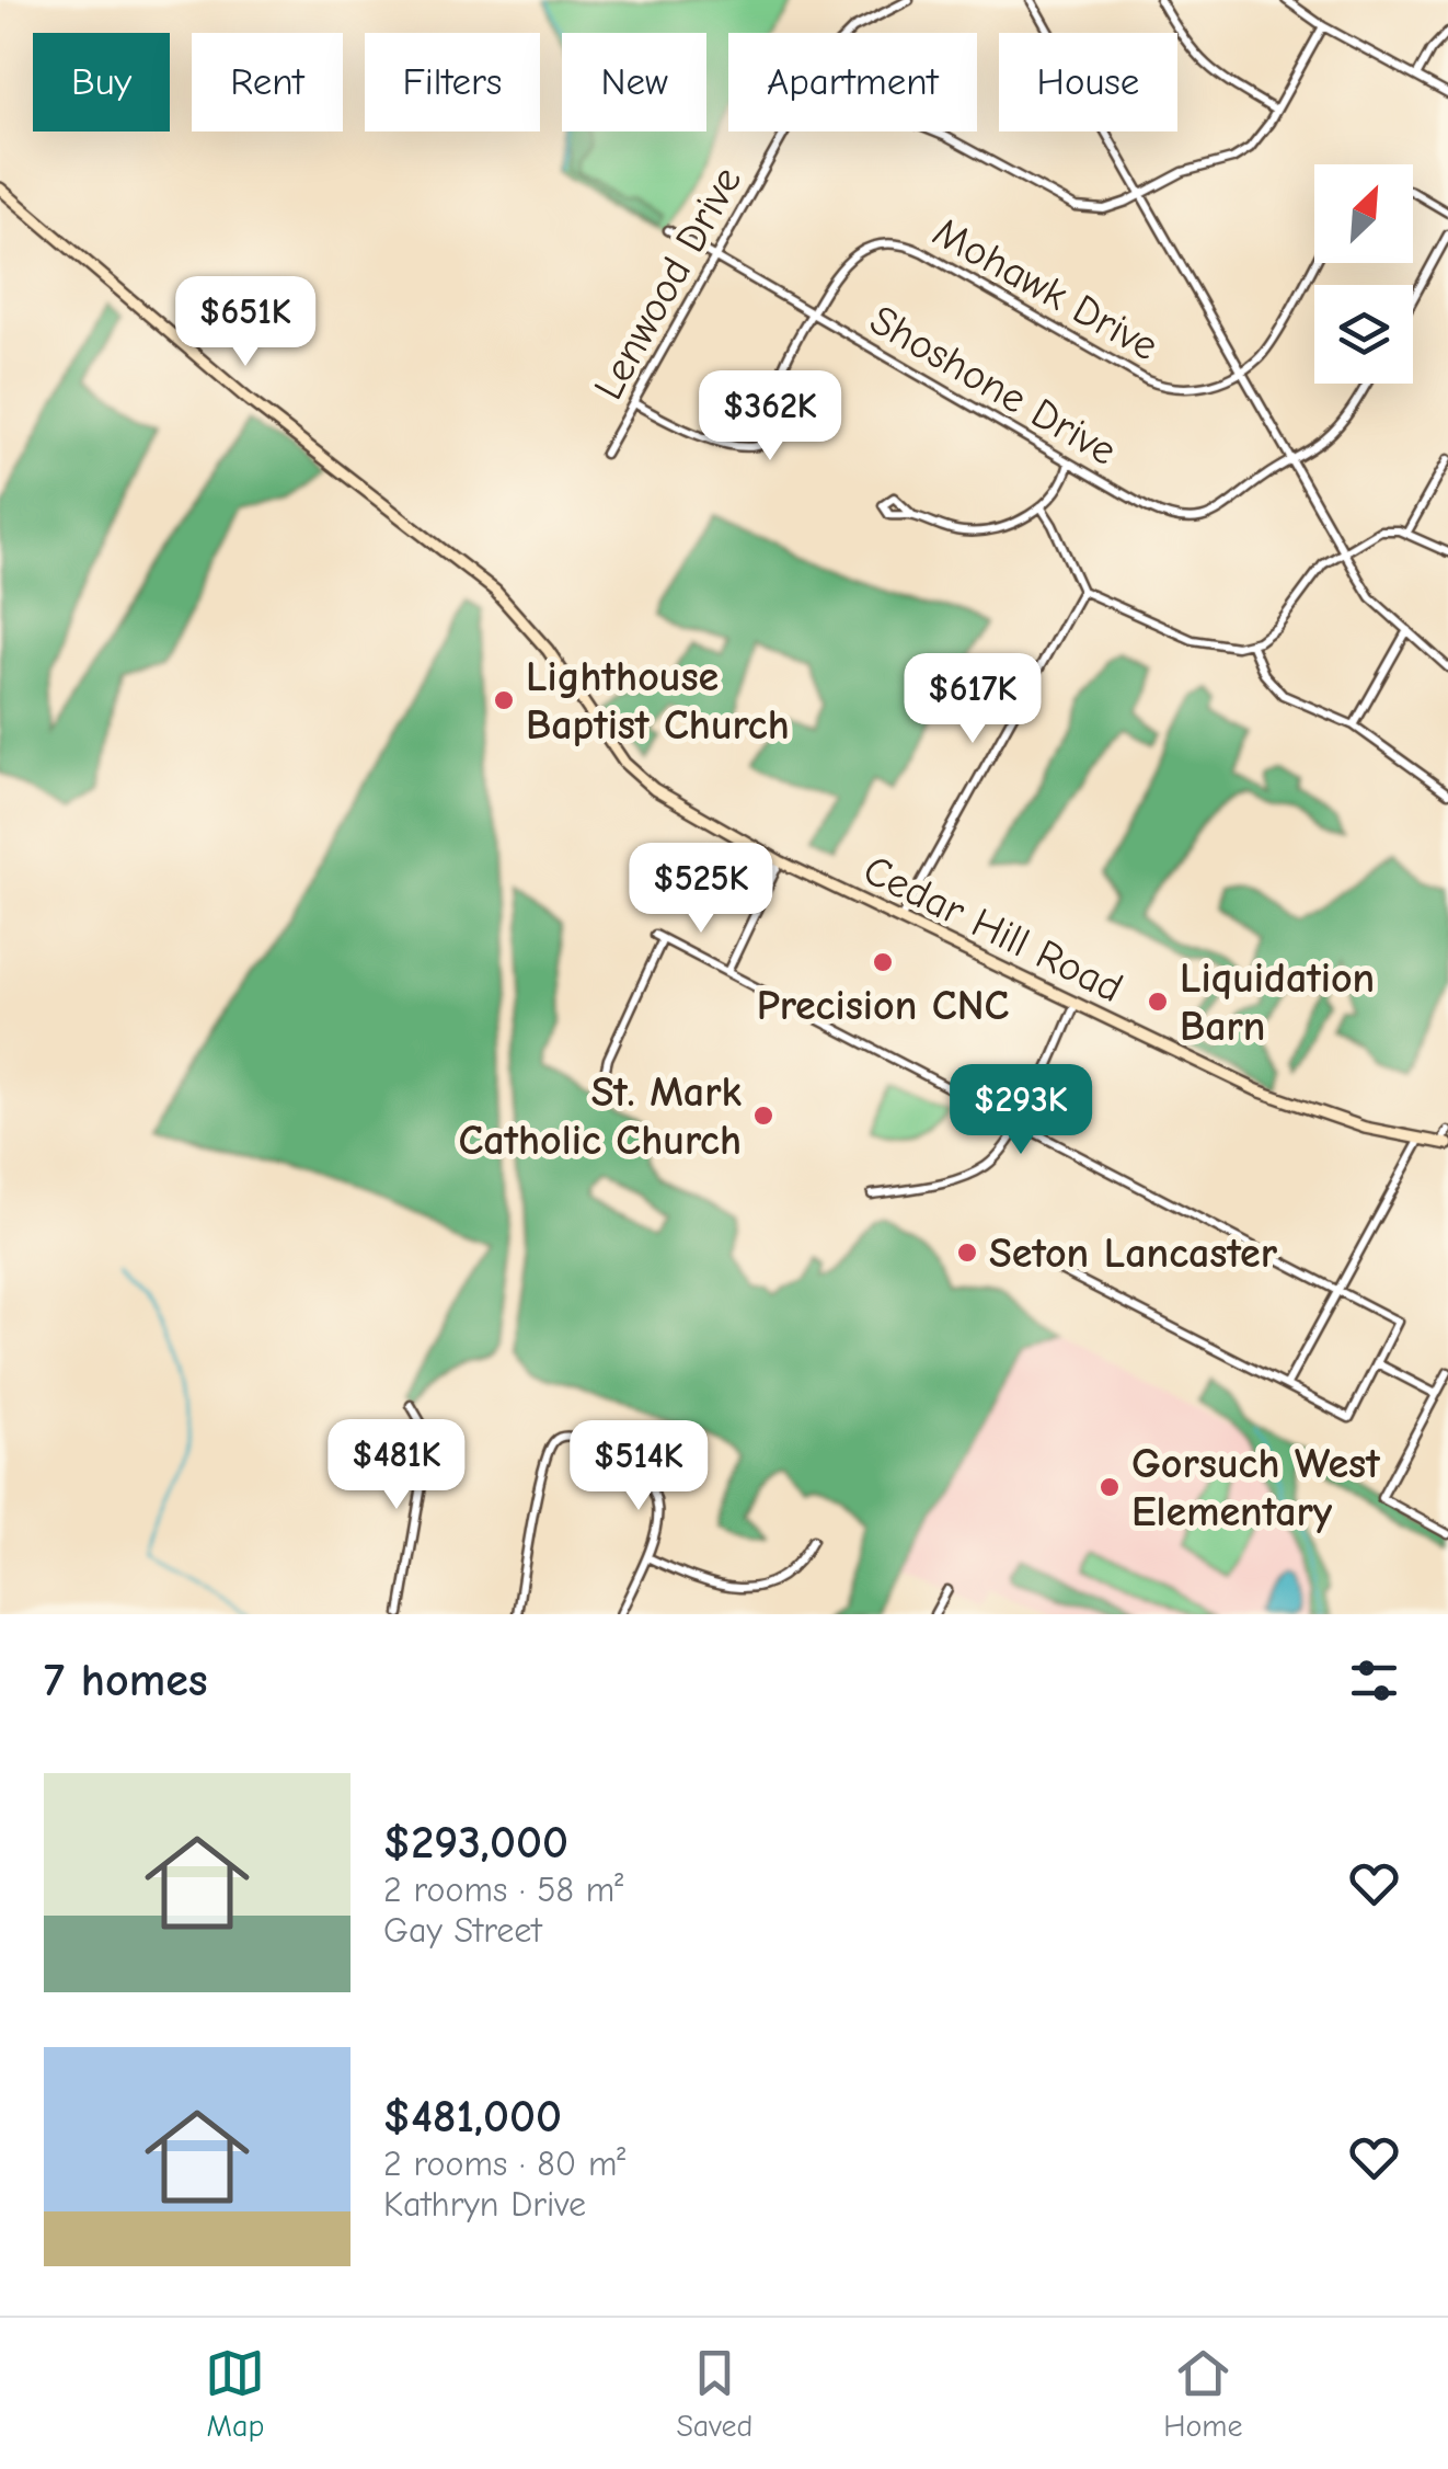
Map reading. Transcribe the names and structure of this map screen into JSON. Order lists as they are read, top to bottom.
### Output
{
  "streets": {
    "main road": ["Cedar Hill Road"],
    "street": ["Lenwood Drive", "Mohawk Drive", "Shoshone Drive"]
  },
  "crossings": [
    ["Lenwood Drive", "Mohawk Drive"],
    ["Lenwood Drive", "Shoshone Drive"],
    ["Mohawk Drive", "Shoshone Drive"]
  ],
  "places": [
    "Lighthouse Baptist Church",
    "Precision CNC",
    "Liquidation Barn",
    "St. Mark Catholic Church",
    "Seton Lancaster",
    "Gorsuch West Elementary"
  ],
  "north": "top right",
  "page": {
    "chip": [
      "Buy",
      "Rent",
      "Filters",
      "New",
      "Apartment",
      "House"
    ],
    "price": [
      "$651K",
      "$362K",
      "$617K",
      "$525K",
      "$293K",
      "$481K",
      "$514K"
    ],
    "heading": "7 homes",
    "list": [
      {
        "name": "$293,000",
        "note": "2 rooms · 58 m² · Gay Street"
      },
      {
        "name": "$481,000",
        "note": "2 rooms · 80 m² · Kathryn Drive"
      }
    ],
    "tabs": ["Map", "Saved", "Home"]
  }
}
